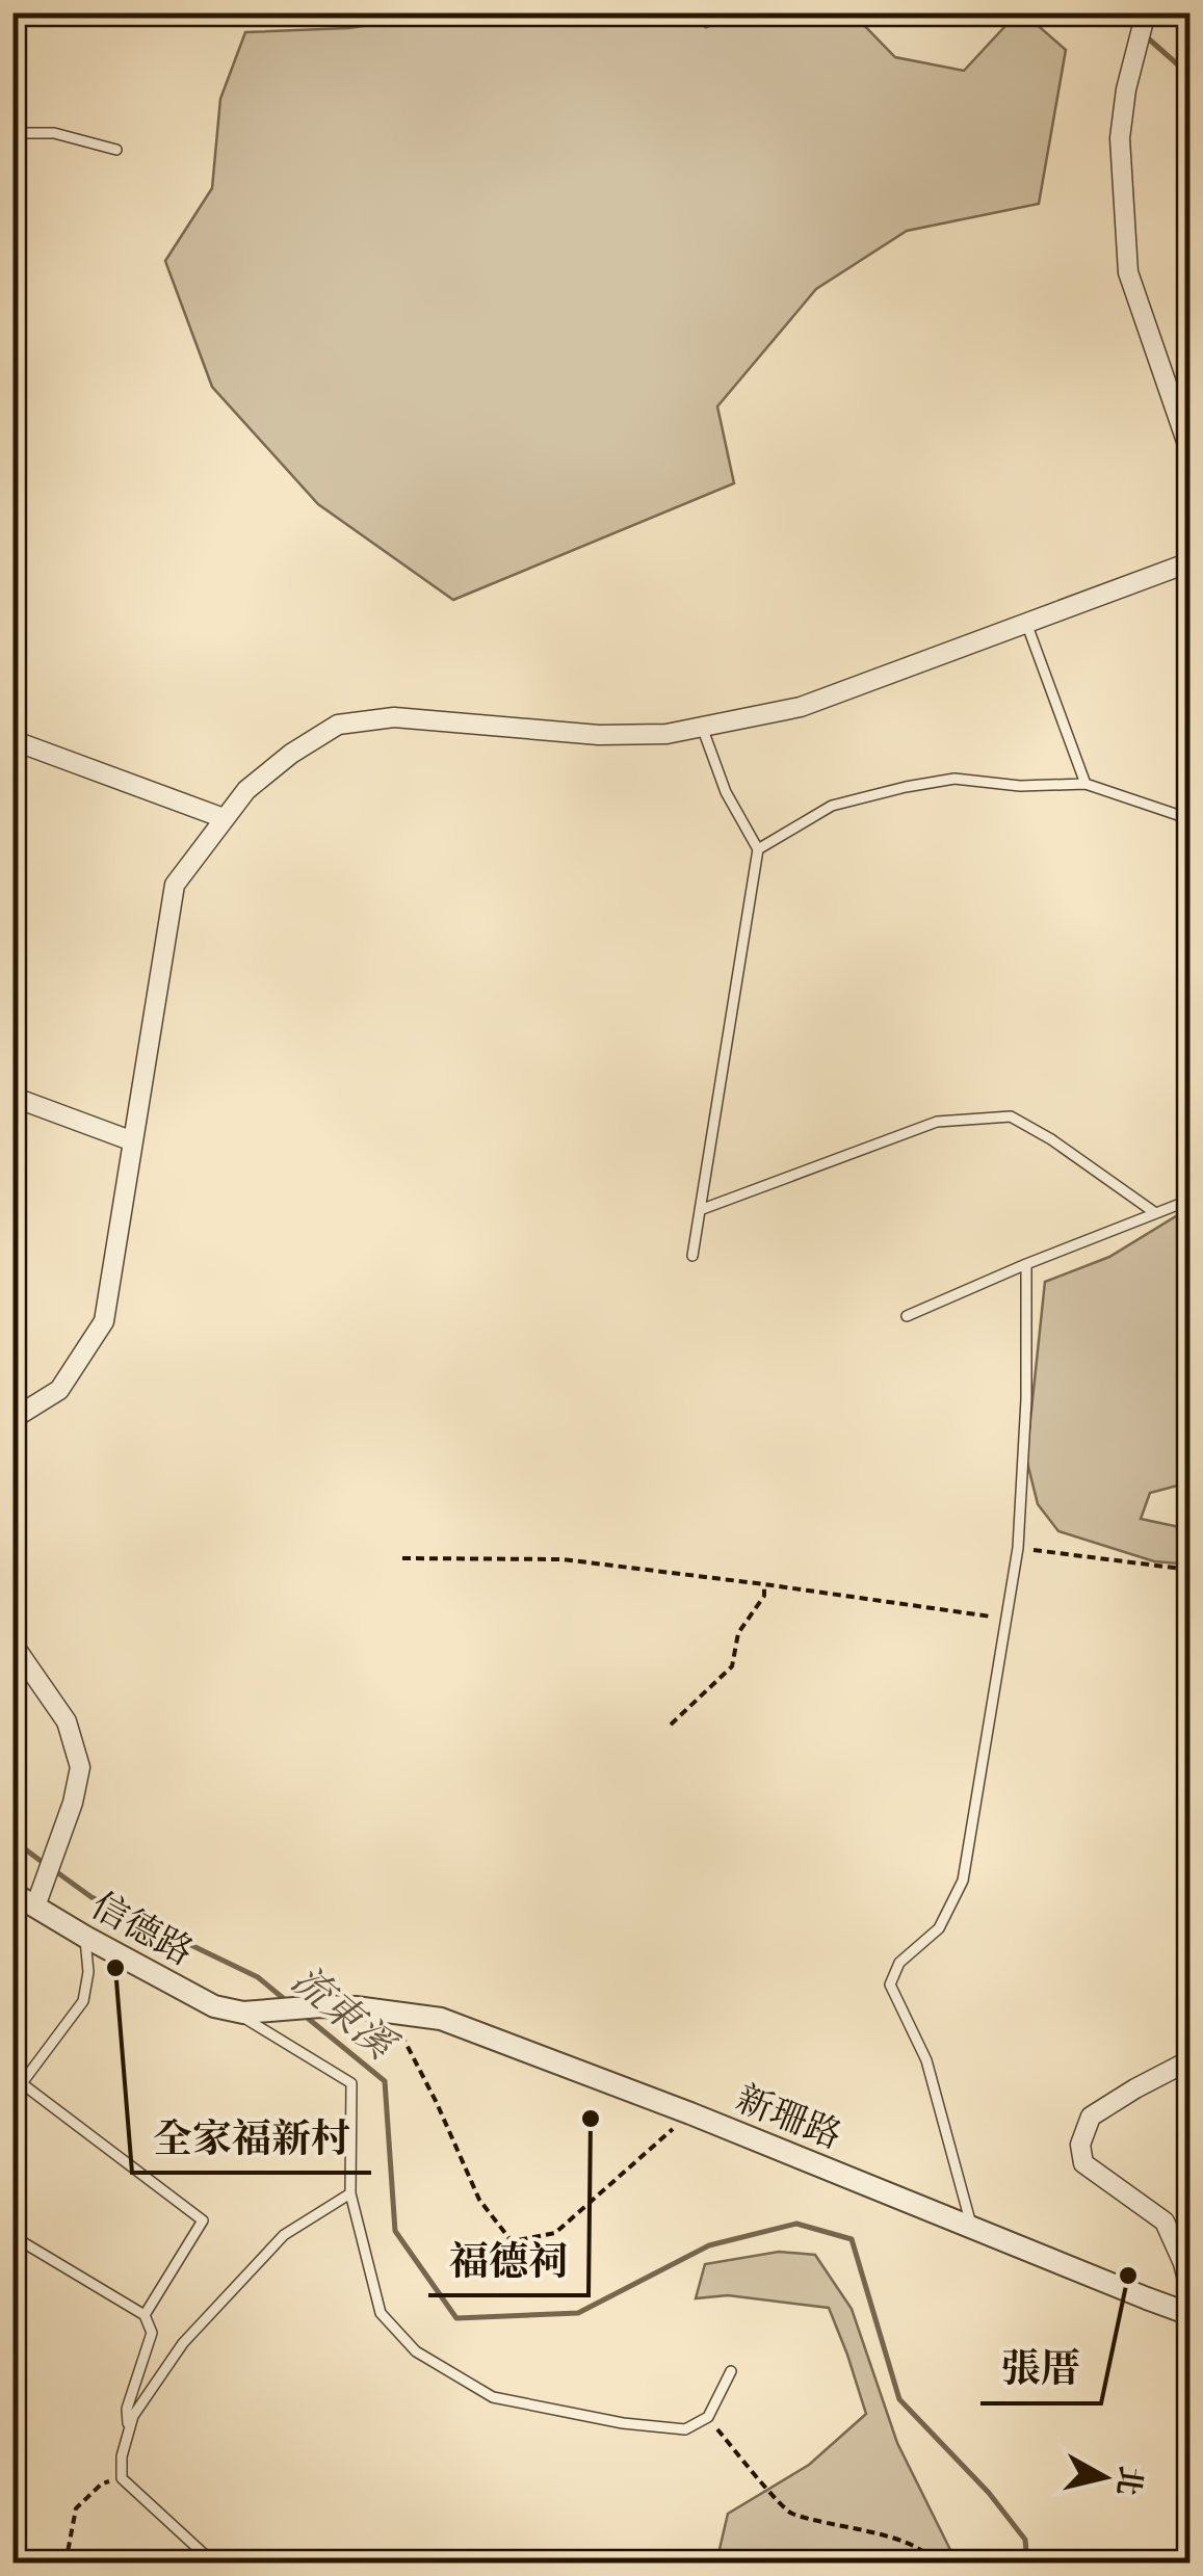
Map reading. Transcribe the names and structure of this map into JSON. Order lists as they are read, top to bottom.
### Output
{
  "streets": {
    "street": ["信德路", "新珊路"]
  },
  "crossings": [
    ["信德路", "新珊路"]
  ],
  "water": ["流東溪"],
  "places": ["全家福新村", "福德祠", "張厝"],
  "north": "right"
}
